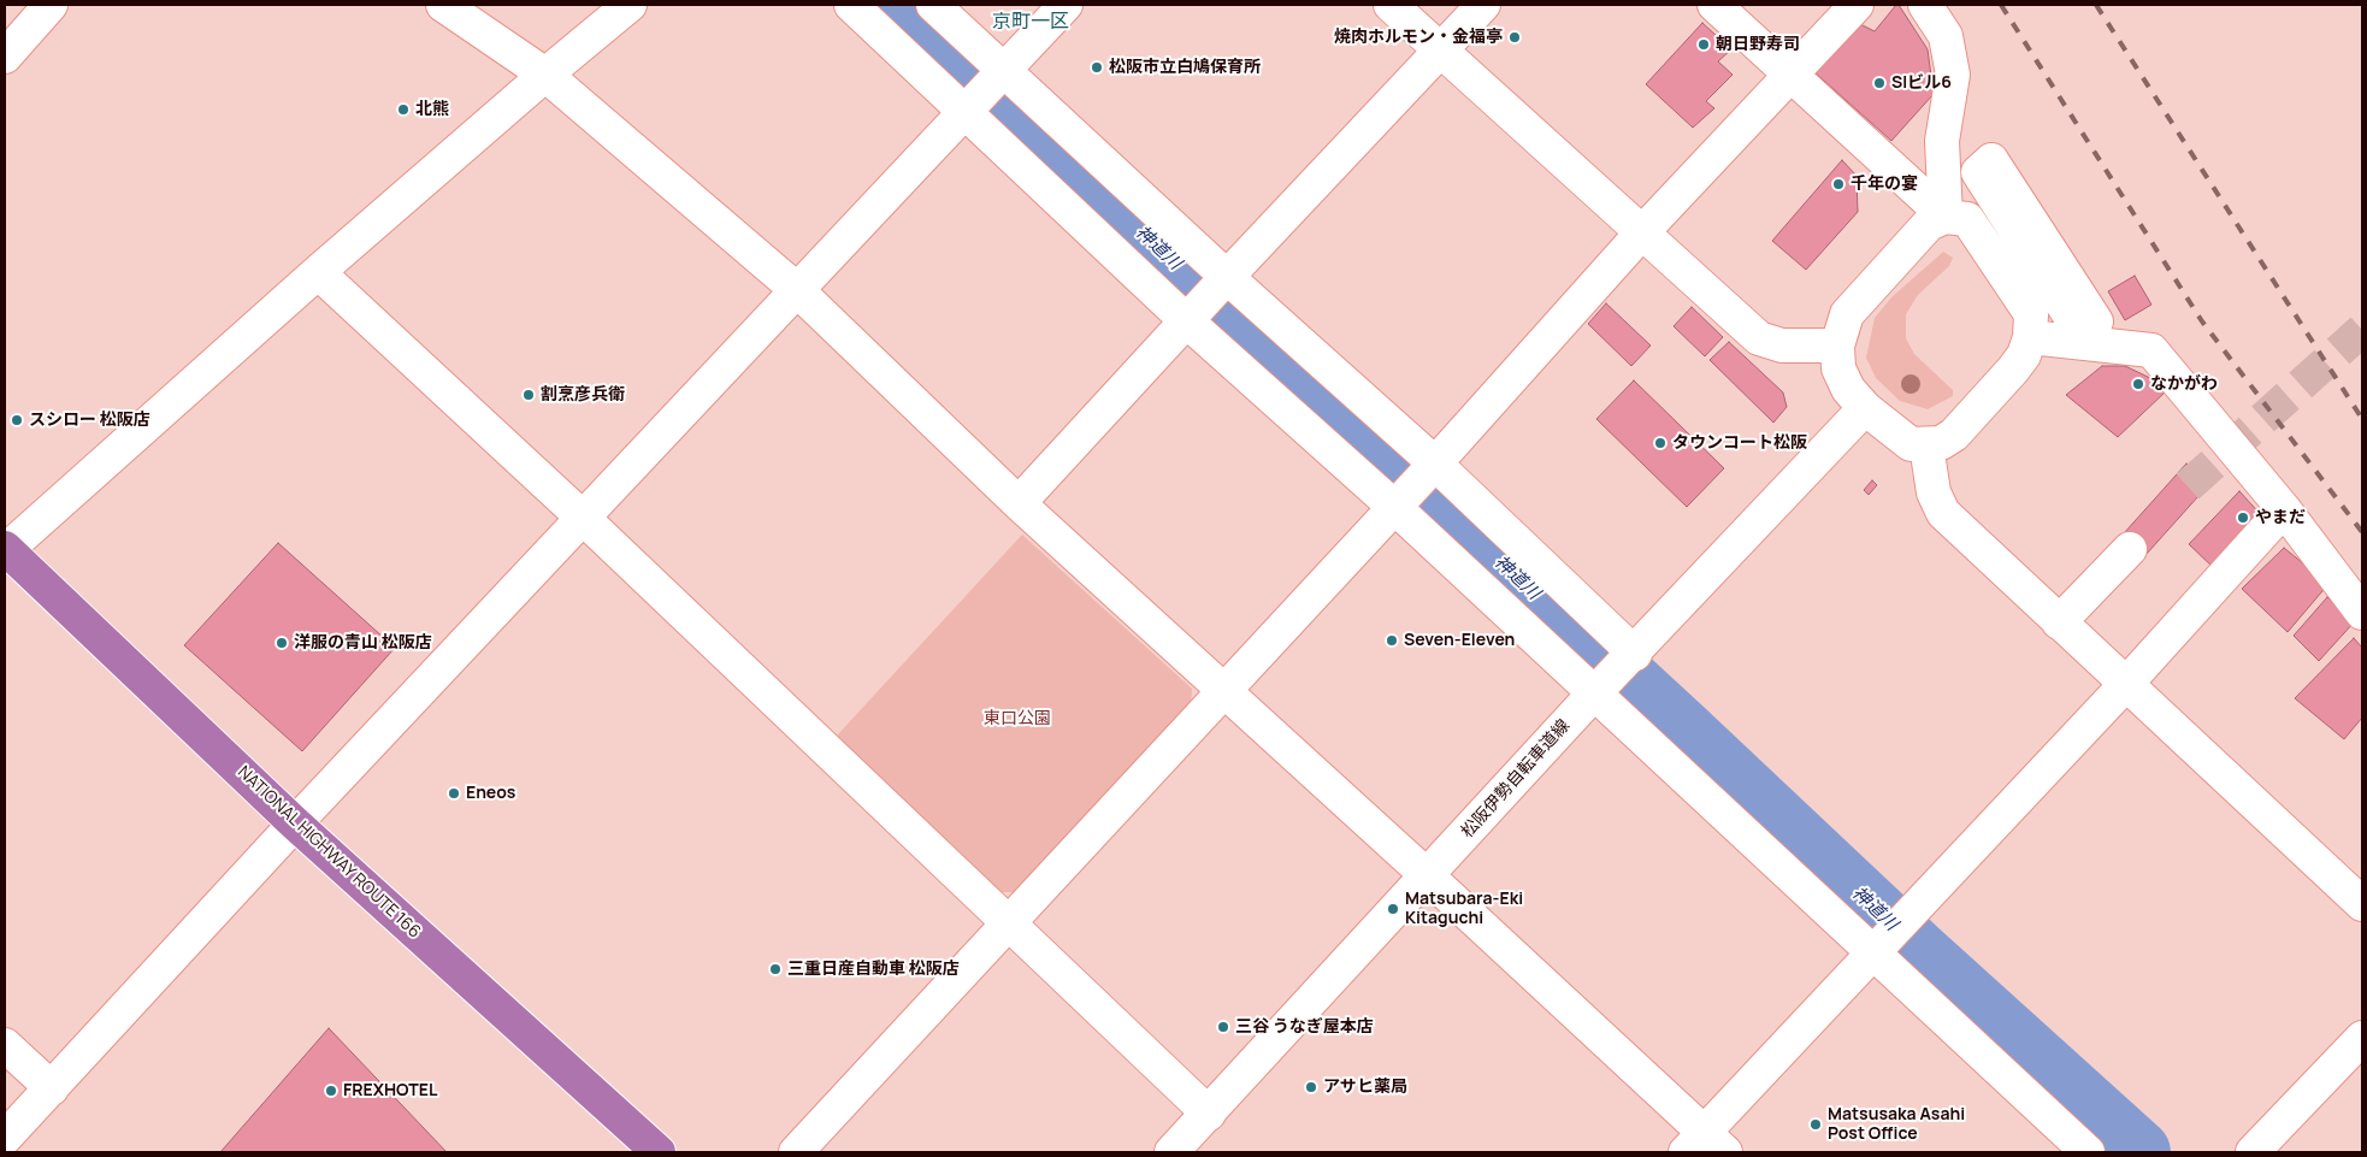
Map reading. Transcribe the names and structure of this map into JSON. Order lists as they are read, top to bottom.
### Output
{
  "streets": {
    "highway": ["NATIONAL HIGHWAY ROUTE 166"],
    "street": ["松阪伊勢自転車道線"]
  },
  "districts": ["京町一区"],
  "water": ["神道川"],
  "parks": ["東口公園"],
  "places": [
    "焼肉ホルモン・金福亭",
    "朝日野寿司",
    "松阪市立白鳩保育所",
    "SIビル6",
    "北熊",
    "千年の宴",
    "なかがわ",
    "割烹彦兵衛",
    "スシロー 松阪店",
    "タウンコート松阪",
    "やまだ",
    "Seven-Eleven",
    "洋服の青山 松阪店",
    "Eneos",
    "Matsubara-Eki Kitaguchi",
    "三重日産自動車 松阪店",
    "三谷 うなぎ屋本店",
    "アサヒ薬局",
    "FREXHOTEL",
    "Matsusaka Asahi Post Office"
  ]
}
